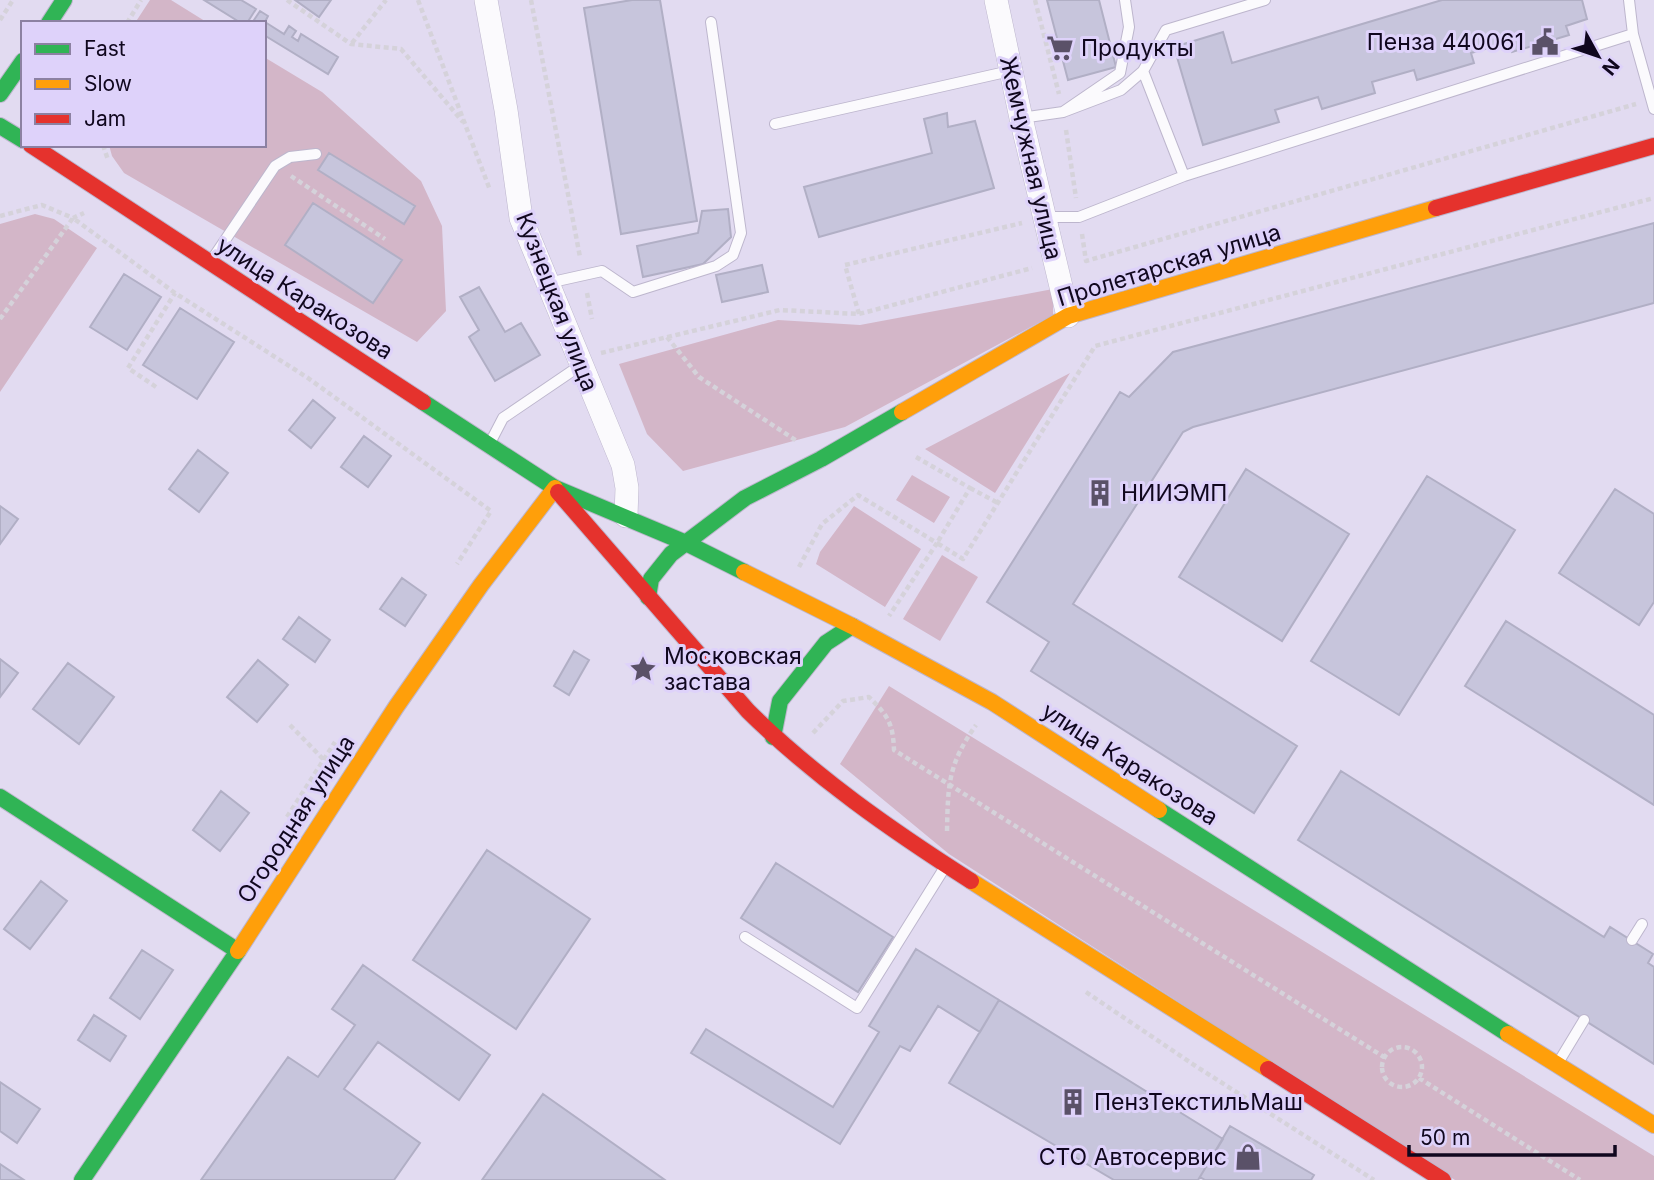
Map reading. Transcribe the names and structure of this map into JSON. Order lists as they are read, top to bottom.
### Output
{
  "streets": {
    "main road": ["Пролетарская улица", "улица Каракозова", "Огородная улица"],
    "street": ["Жемчужная улица", "Кузнецкая улица"]
  },
  "crossings": [
    ["Жемчужная улица", "Пролетарская улица"],
    ["Пролетарская улица", "улица Каракозова"],
    ["улица Каракозова", "Кузнецкая улица"],
    ["улица Каракозова", "Огородная улица"]
  ],
  "places": {
    "public building": ["Пенза 440061"],
    "supermarket": ["Продукты"],
    "building": ["НИИЭМП", "ПензТекстильМаш"],
    "place": ["Московская застава"],
    "shop": ["СТО Автосервис"]
  },
  "legend": ["Fast", "Slow", "Jam"],
  "scale_bar": "50 m",
  "north": "bottom right"
}
